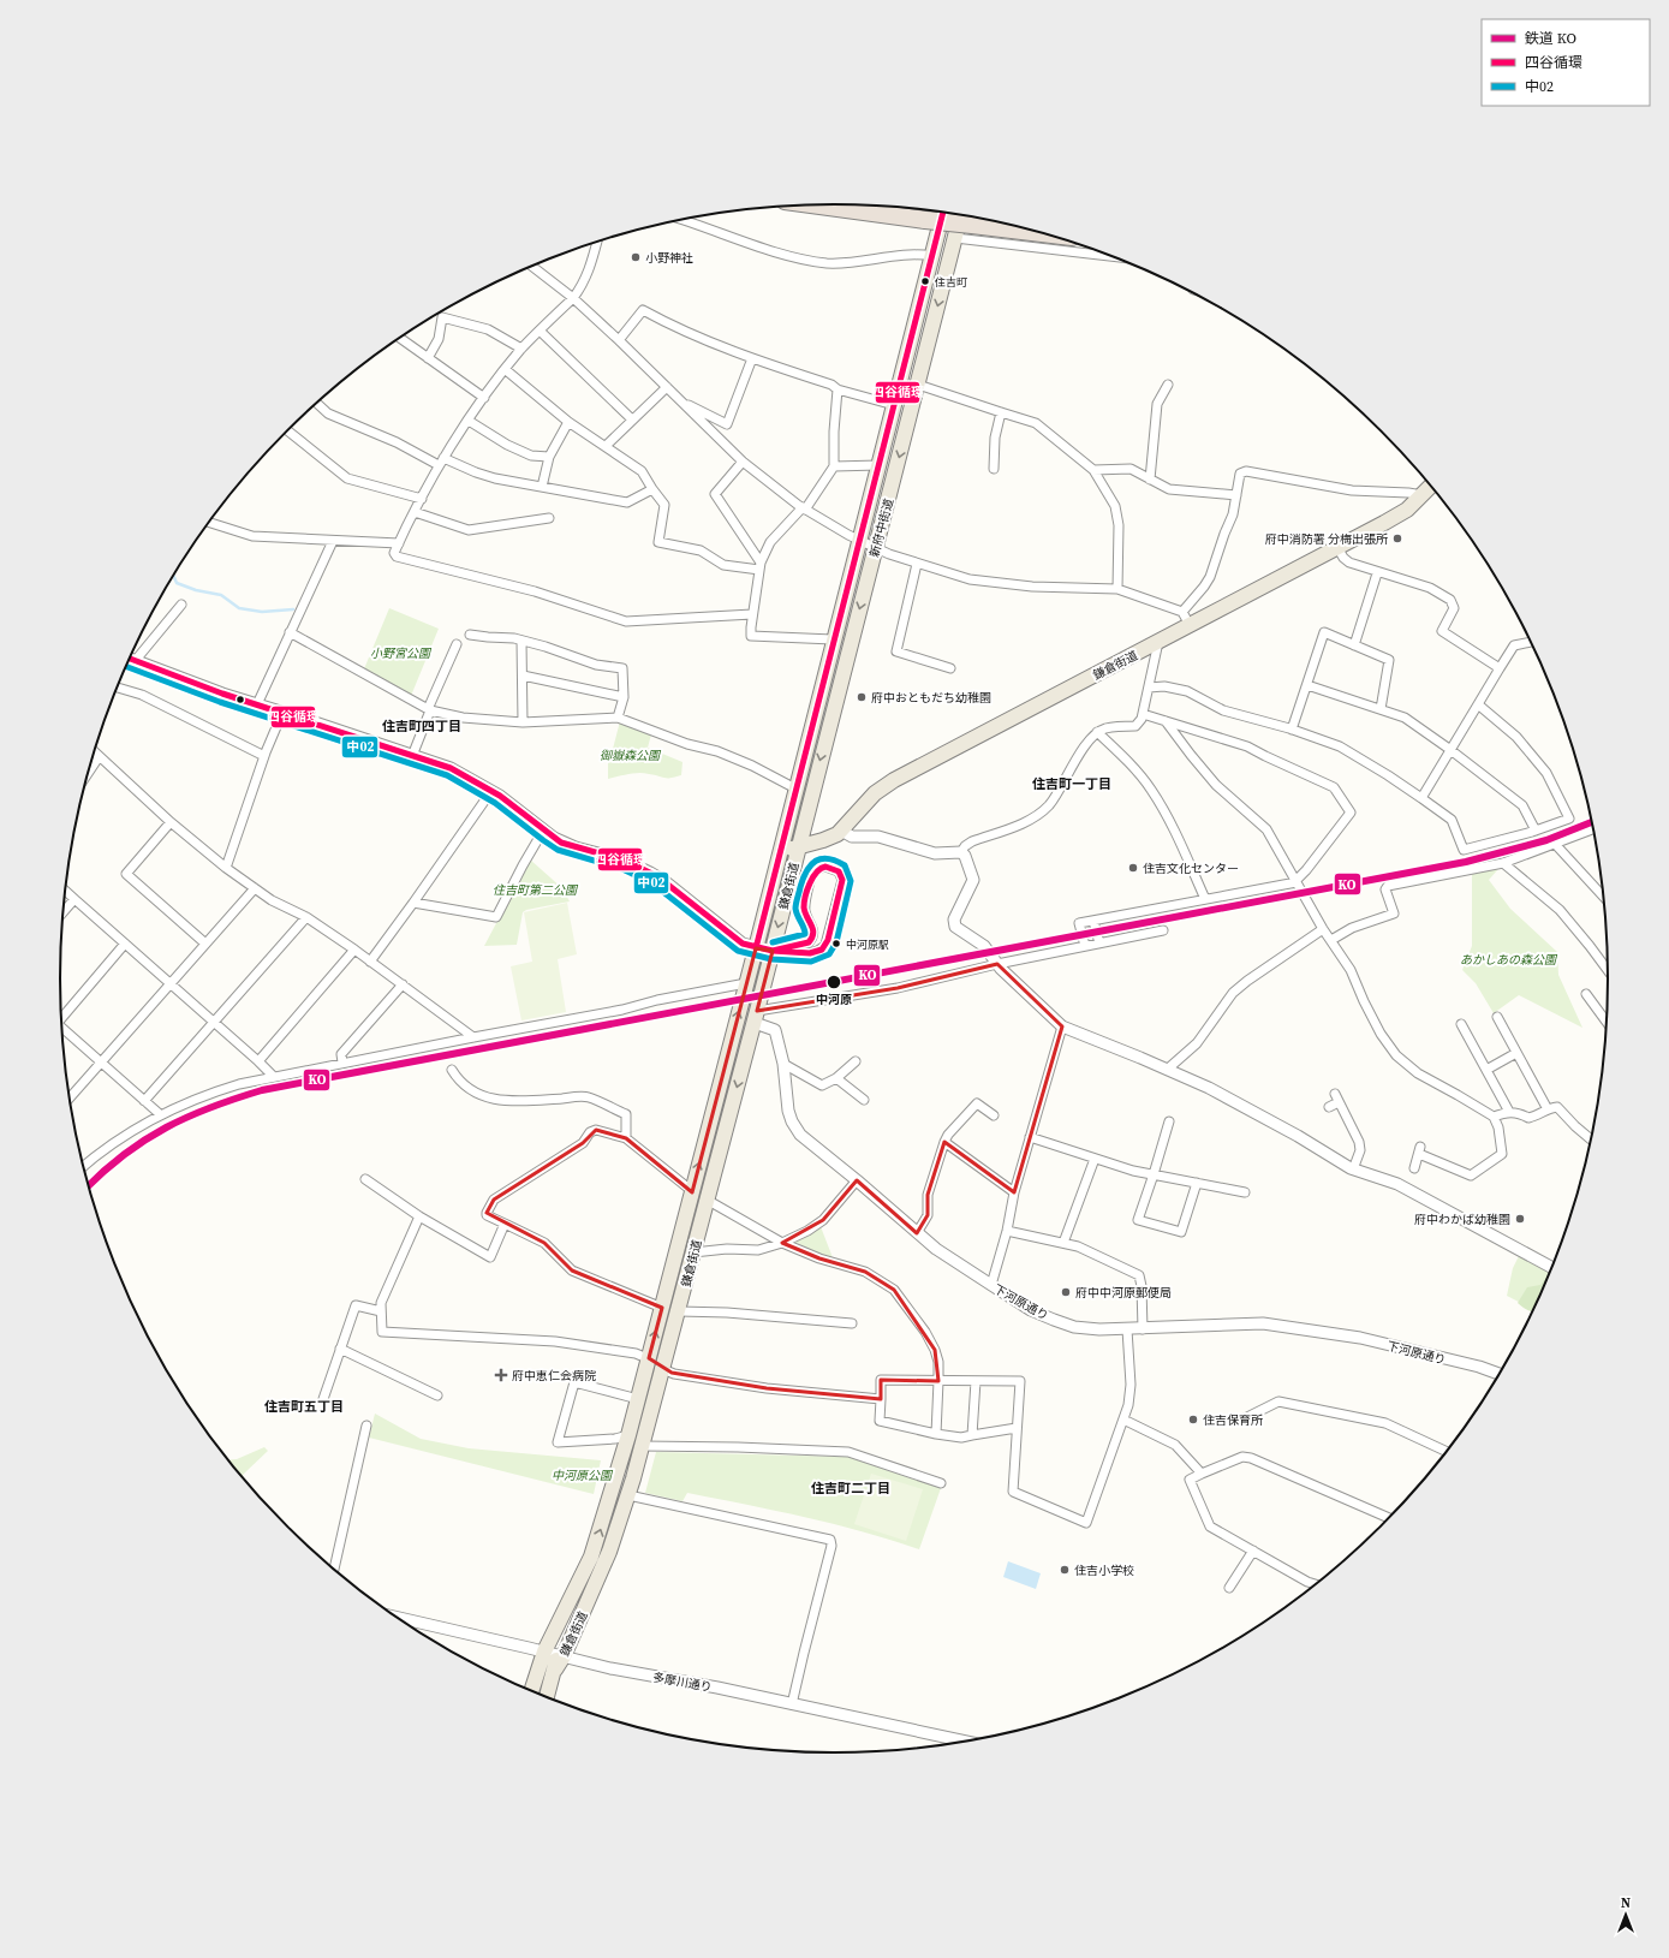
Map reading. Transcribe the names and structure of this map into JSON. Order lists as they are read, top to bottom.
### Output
{
  "streets": {
    "main road": ["新府中街道", "鎌倉街道"],
    "street": ["下河原通り", "多摩川通り"]
  },
  "crossings": [
    ["新府中街道", "鎌倉街道"],
    ["鎌倉街道", "下河原通り"],
    ["鎌倉街道", "多摩川通り"]
  ],
  "districts": [
    "住吉町四丁目",
    "住吉町一丁目",
    "住吉町五丁目",
    "住吉町二丁目"
  ],
  "parks": [
    "小野宮公園",
    "御嶽森公園",
    "住吉町第二公園",
    "あかしあの森公園",
    "中河原公園"
  ],
  "places": {
    "other": [
      "小野神社",
      "住吉町",
      "府中消防署 分梅出張所",
      "府中おともだち幼稚園",
      "住吉文化センター",
      "中河原駅",
      "中河原",
      "府中わかば幼稚園",
      "府中中河原郵便局",
      "住吉保育所",
      "住吉小学校"
    ],
    "health": ["府中恵仁会病院"]
  },
  "lines": ["transit line 四谷循環", "transit line 中02", "rail line KO"],
  "legend": ["鉄道 KO", "四谷循環", "中02"],
  "north": "top"
}
